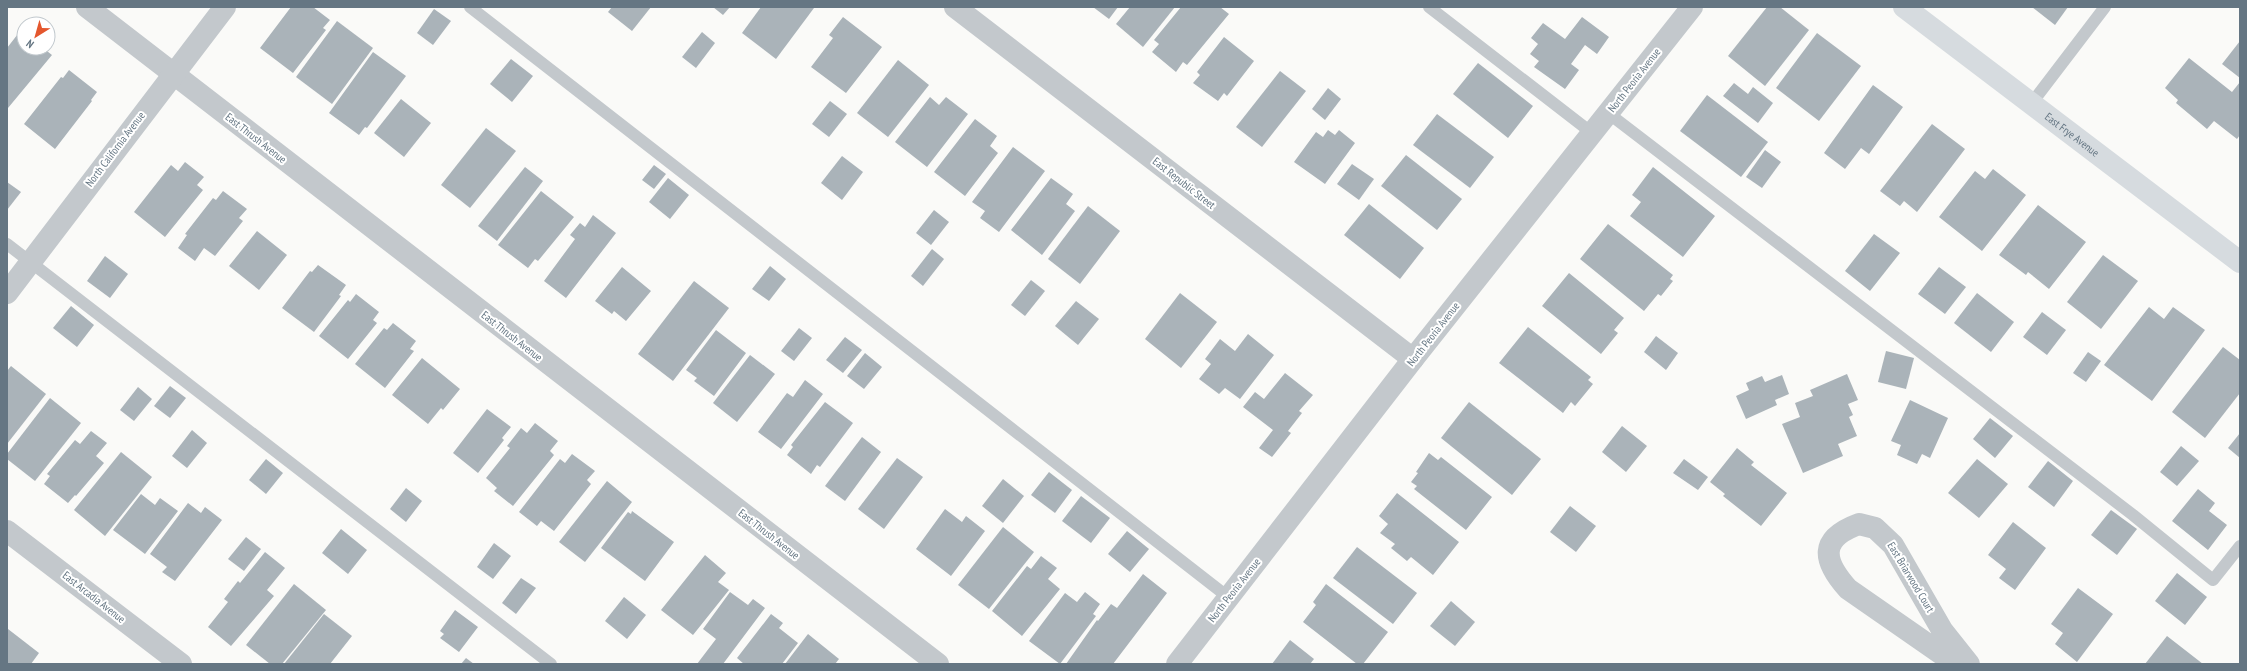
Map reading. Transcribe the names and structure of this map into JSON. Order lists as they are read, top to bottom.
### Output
{
  "streets": {
    "street": [
      "North Peoria Avenue",
      "East Frye Avenue",
      "East Thrush Avenue",
      "North California Avenue",
      "East Republic Street",
      "East Briarwood Court",
      "East Arcadia Avenue"
    ]
  },
  "crossings": [
    ["North Peoria Avenue", "East Republic Street"],
    ["East Thrush Avenue", "North California Avenue"]
  ],
  "north": "bottom left"
}
